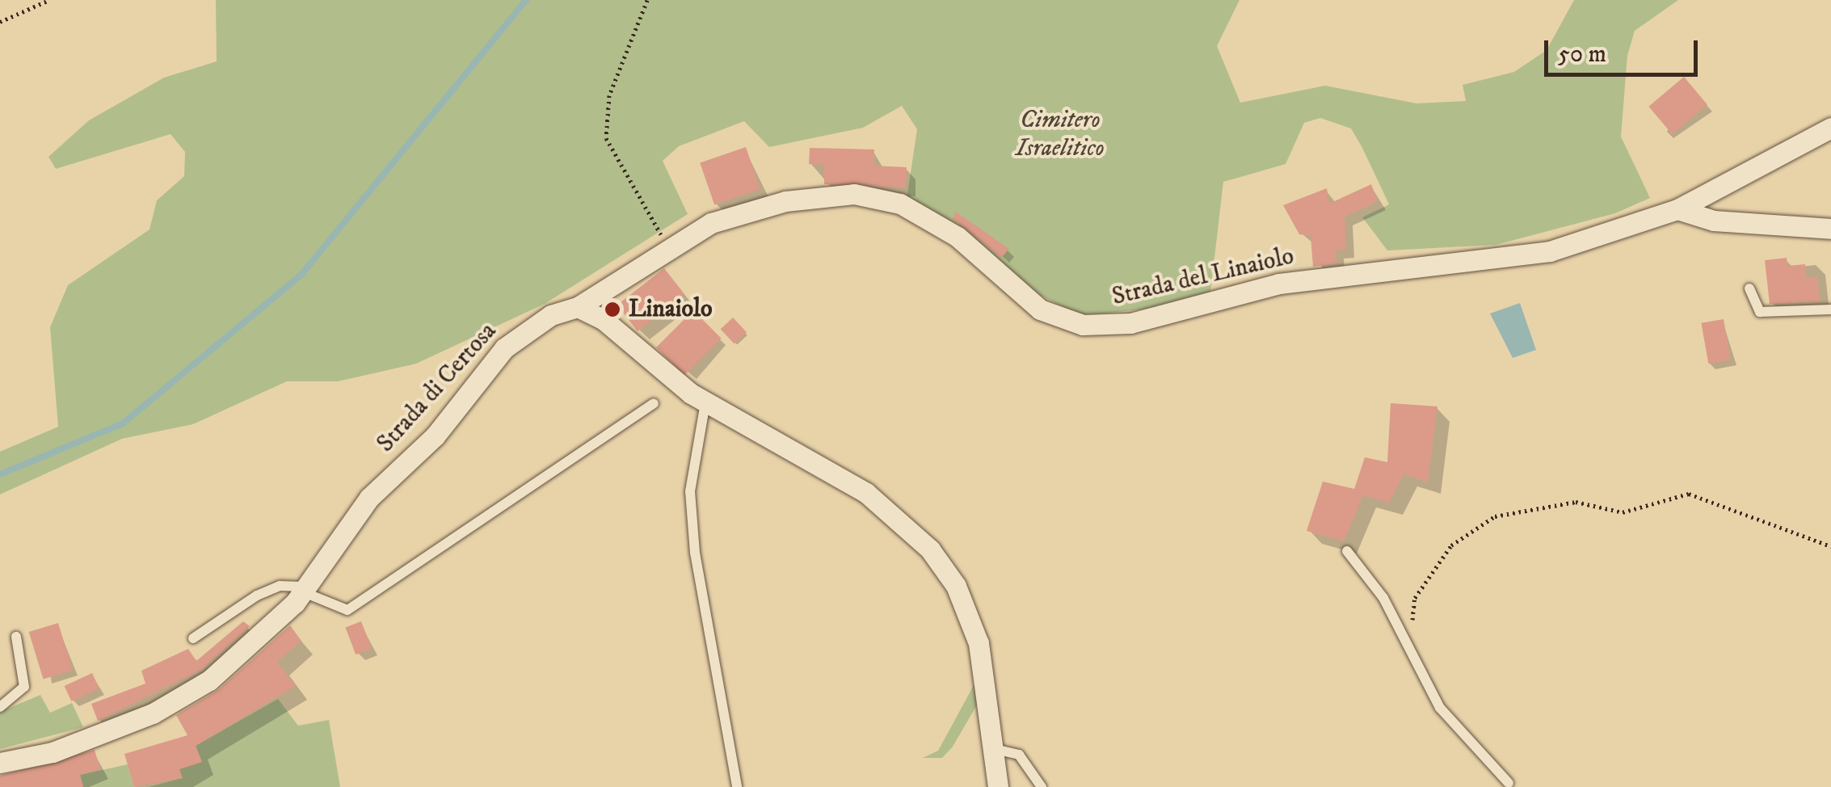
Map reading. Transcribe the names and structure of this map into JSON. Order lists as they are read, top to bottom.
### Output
{
  "streets": {
    "street": ["Strada del Linaiolo", "Strada di Certosa"]
  },
  "crossings": [
    ["Strada del Linaiolo", "Strada di Certosa"]
  ],
  "parks": ["Cimitero Israelitico"],
  "places": ["Linaiolo"],
  "scale_bar": "50 m"
}
